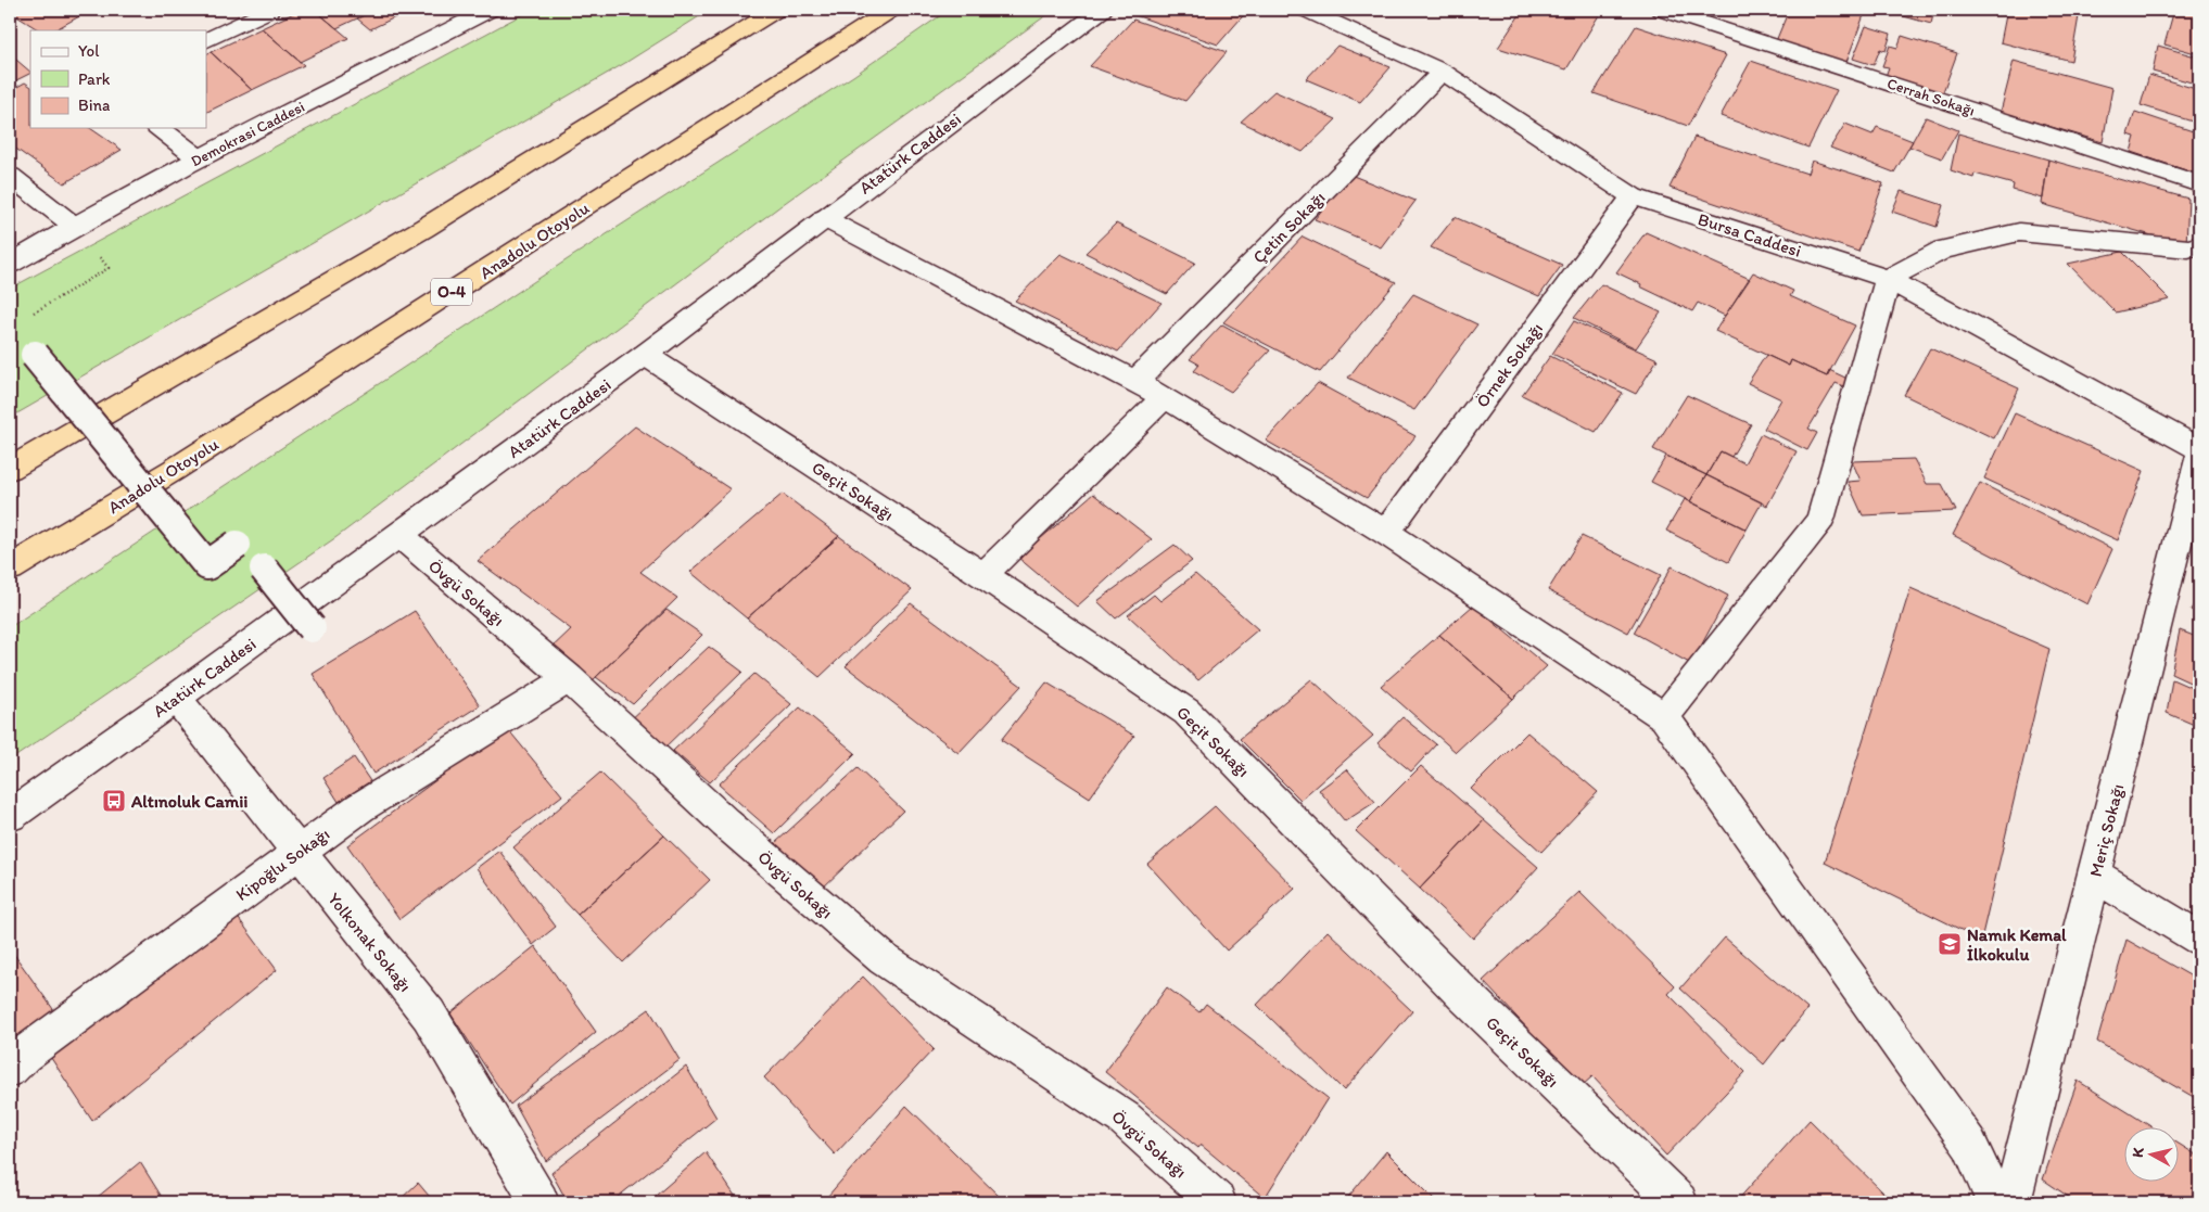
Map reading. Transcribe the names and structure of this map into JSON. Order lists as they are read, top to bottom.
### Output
{
  "streets": {
    "highway": ["Anadolu Otoyolu", "O-4"],
    "street": [
      "Cerrah Sokağı",
      "Demokrasi Caddesi",
      "Atatürk Caddesi",
      "Çetin Sokağı",
      "Bursa Caddesi",
      "Örnek Sokağı",
      "Geçit Sokağı",
      "Övgü Sokağı",
      "Meriç Sokağı",
      "Kipoğlu Sokağı",
      "Yolkonak Sokağı"
    ]
  },
  "crossings": [
    ["Atatürk Caddesi", "Geçit Sokağı"],
    ["Atatürk Caddesi", "Övgü Sokağı"],
    ["Atatürk Caddesi", "Yolkonak Sokağı"],
    ["Çetin Sokağı", "Bursa Caddesi"],
    ["Bursa Caddesi", "Örnek Sokağı"],
    ["Övgü Sokağı", "Kipoğlu Sokağı"],
    ["Kipoğlu Sokağı", "Yolkonak Sokağı"]
  ],
  "places": {
    "bus stop": ["Altınoluk Camii"],
    "school or university": ["Namık Kemal İlkokulu"]
  },
  "legend": ["Yol", "Park", "Bina"],
  "north": "left"
}
